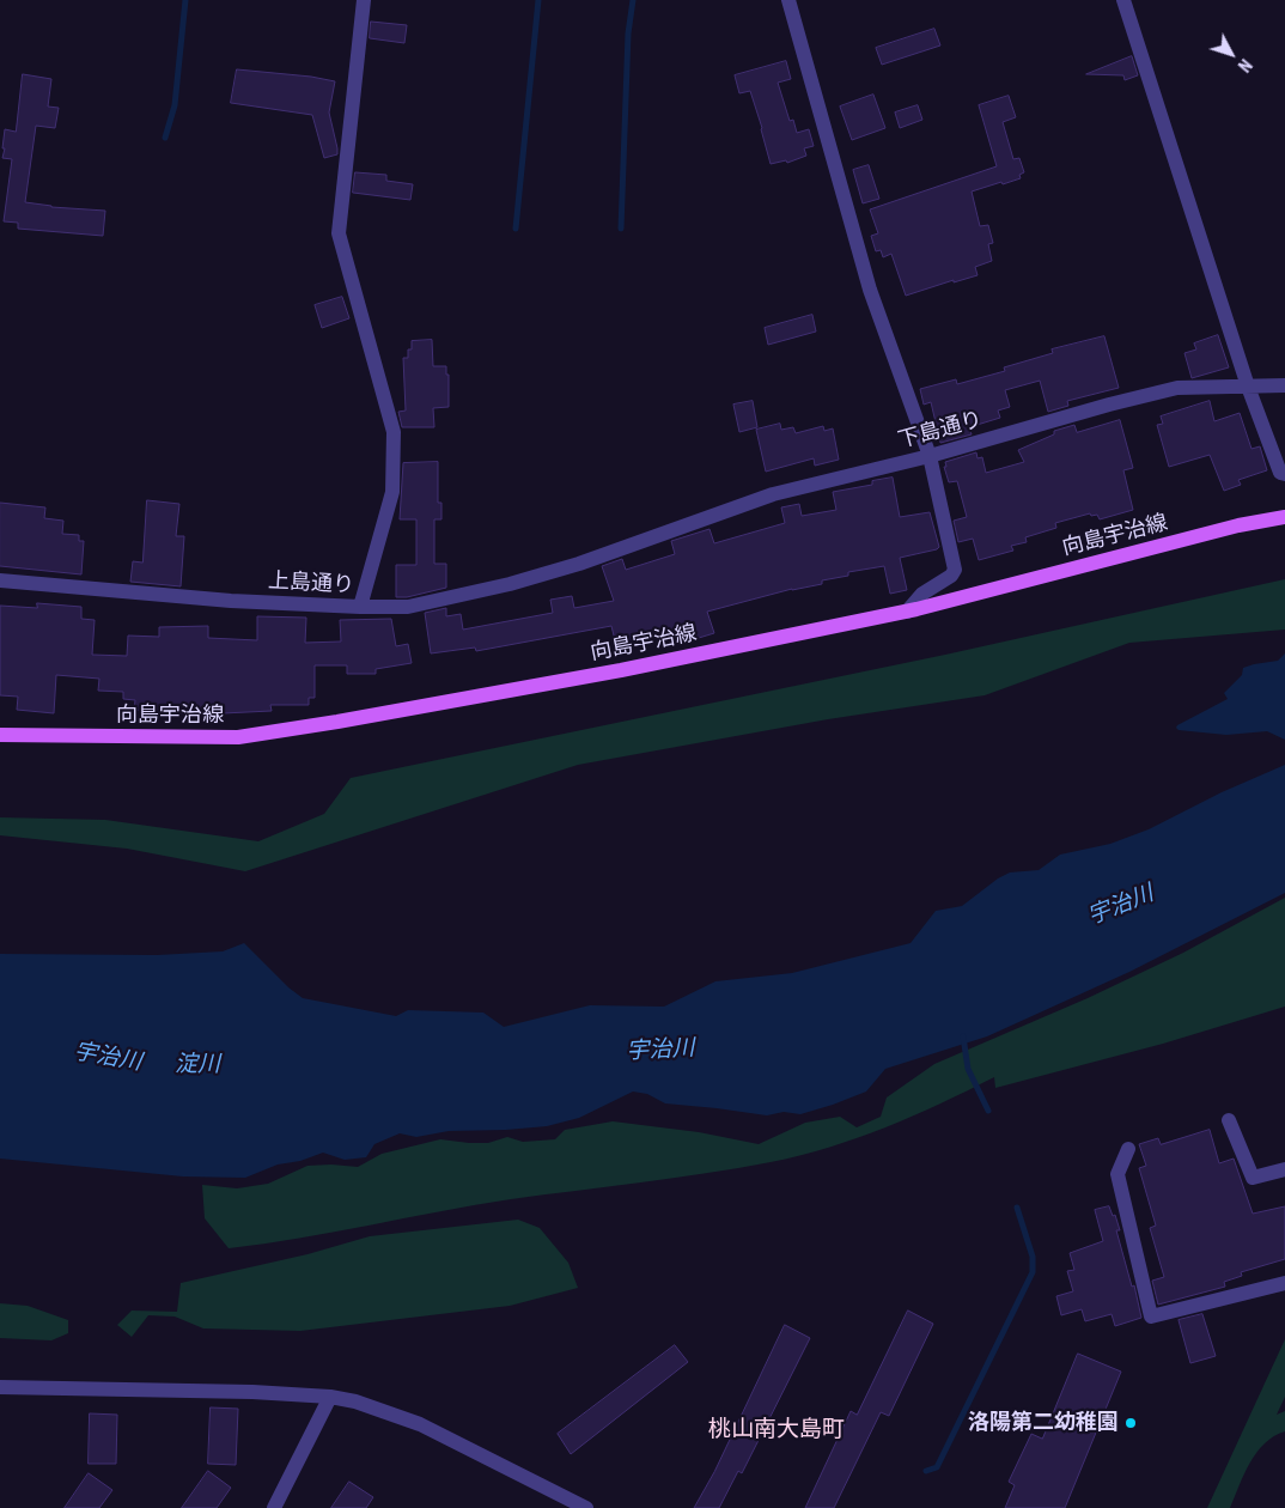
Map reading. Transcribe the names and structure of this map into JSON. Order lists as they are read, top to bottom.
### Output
{
  "streets": {
    "main road": ["向島宇治線"],
    "street": ["下島通り", "上島通り"]
  },
  "crossings": [
    ["下島通り", "上島通り"]
  ],
  "districts": ["桃山南大島町"],
  "water": ["宇治川", "淀川"],
  "places": ["洛陽第二幼稚園"],
  "north": "bottom right"
}
